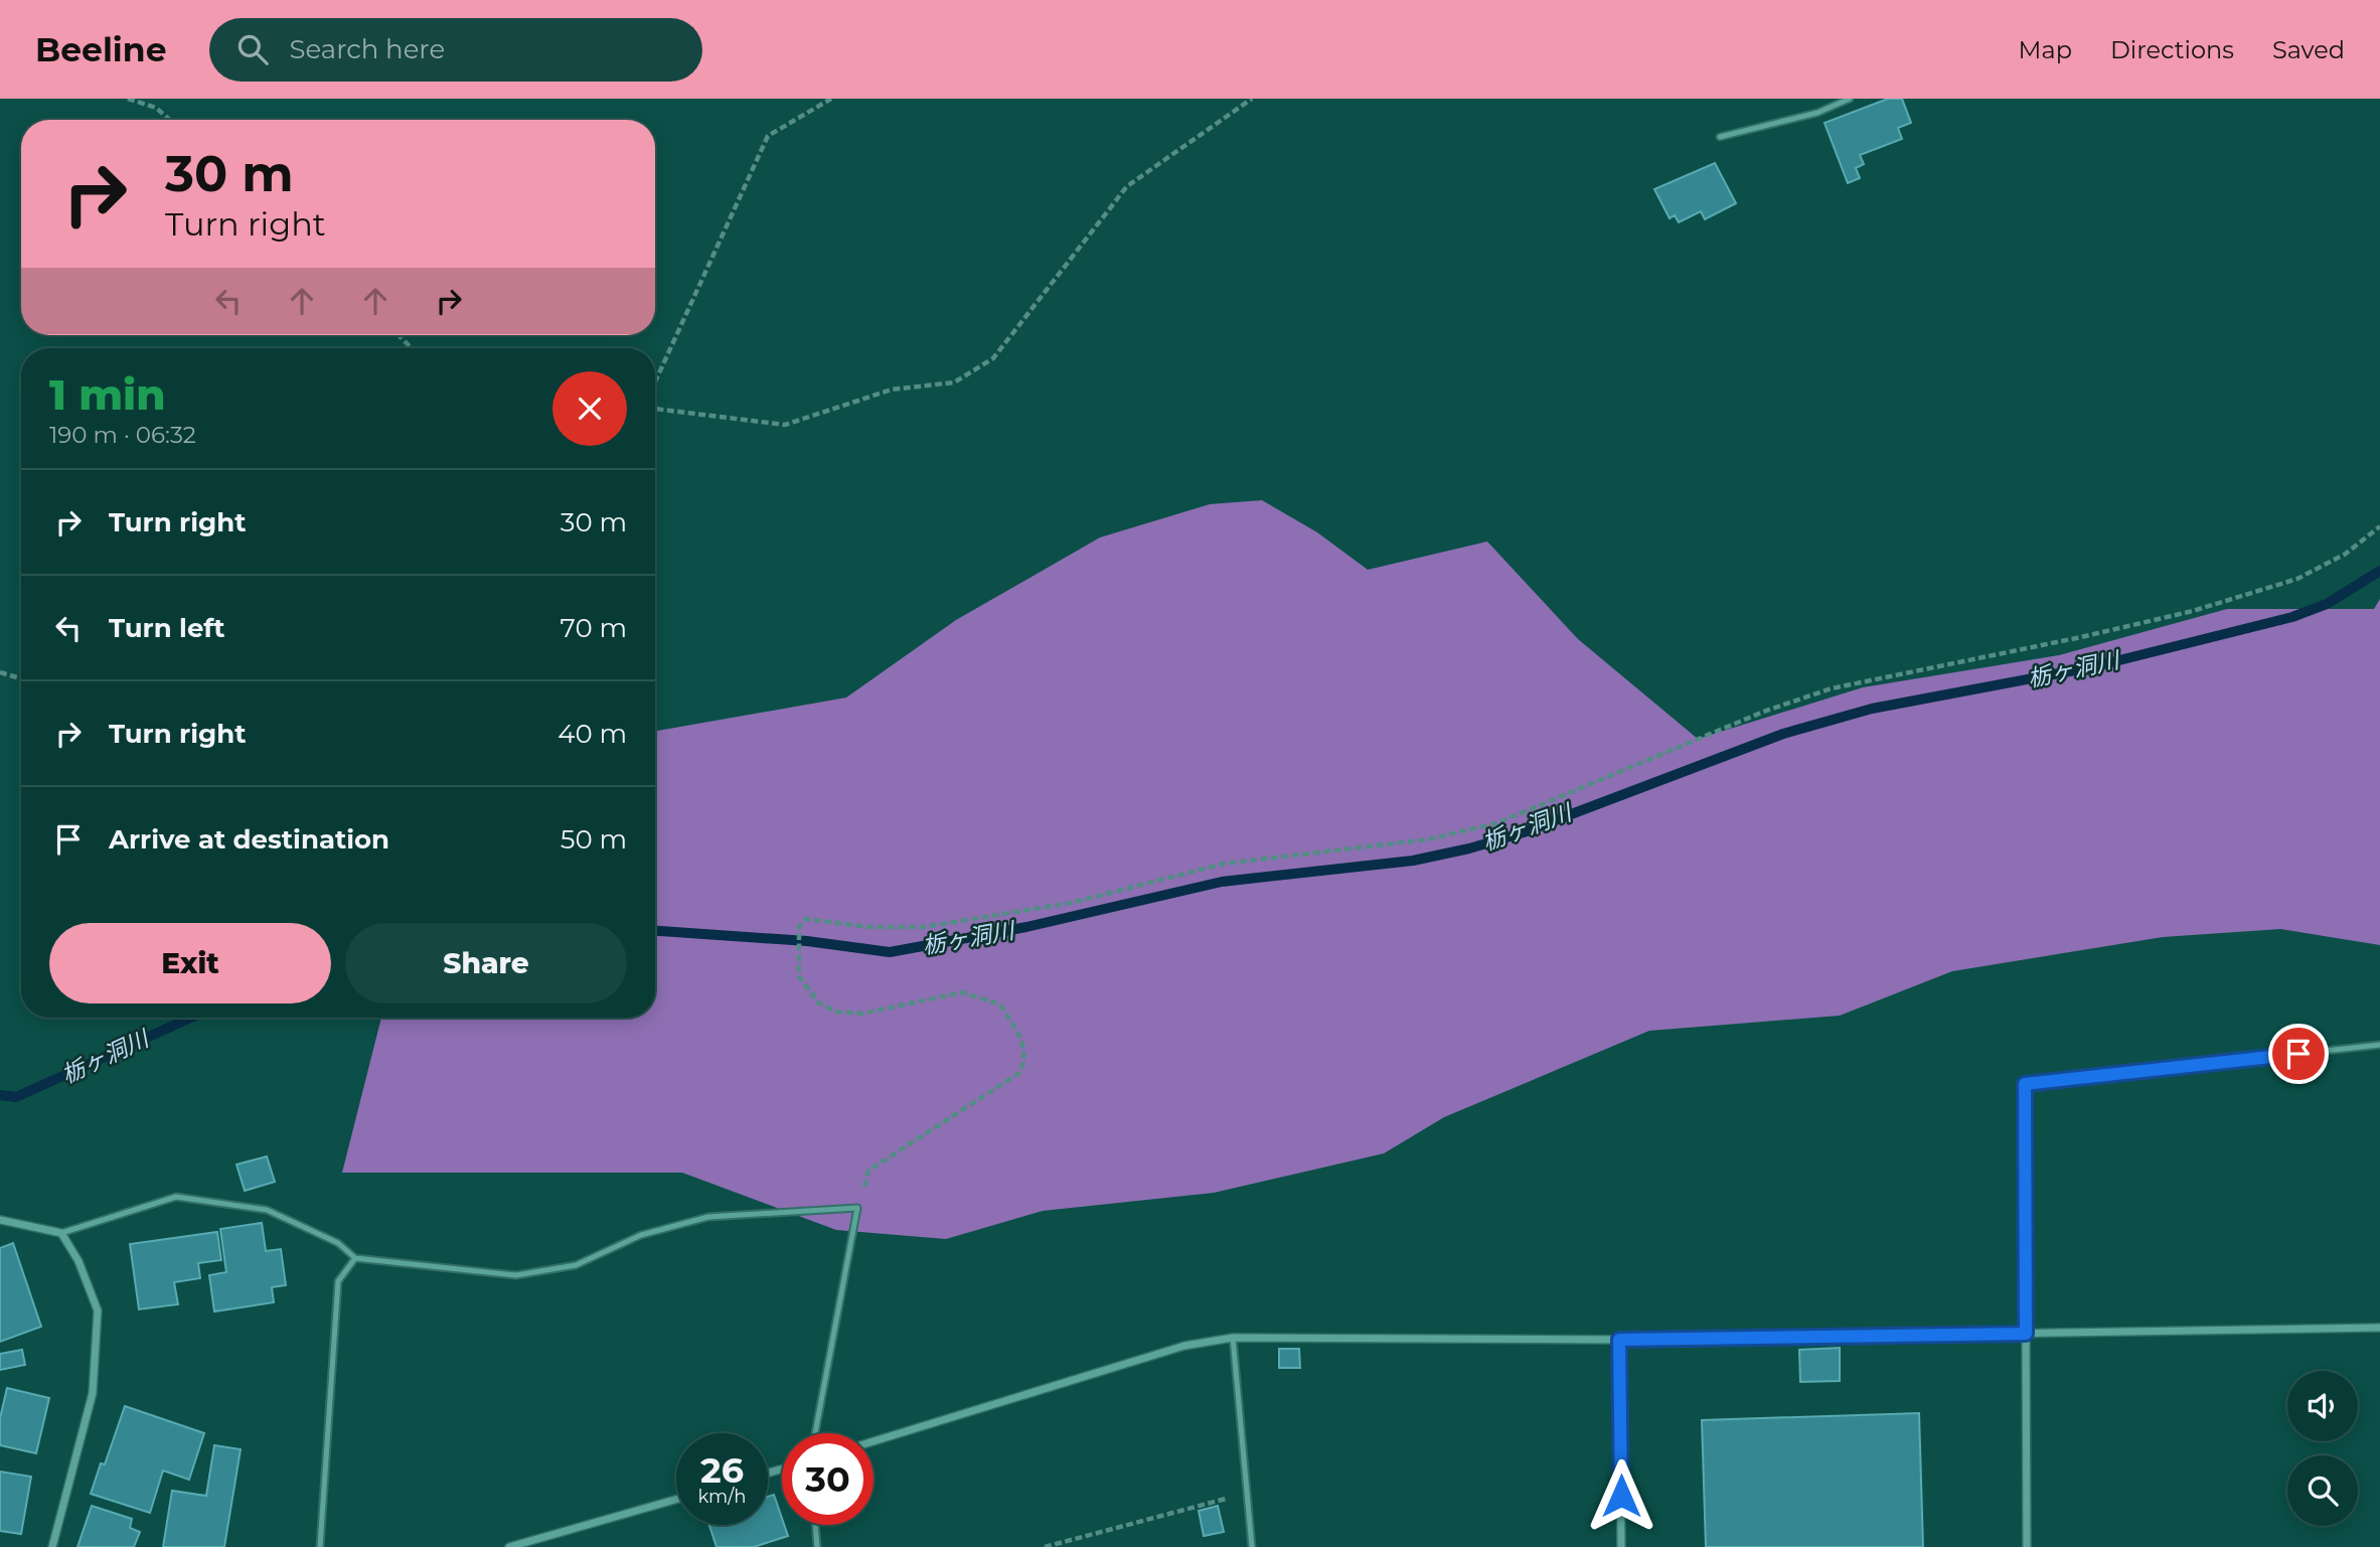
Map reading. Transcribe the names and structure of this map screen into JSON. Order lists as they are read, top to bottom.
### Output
{
  "water": ["栃ヶ洞川"],
  "page": {
    "header": "Beeline",
    "search": "Search here",
    "nav": ["Map", "Directions", "Saved"],
    "turn": ["30 m", "Turn right"],
    "heading": ["1 min", "190 m · 06:32"],
    "list": [
      {
        "name": "Turn right",
        "value": "30 m"
      },
      {
        "name": "Turn left",
        "value": "70 m"
      },
      {
        "name": "Turn right",
        "value": "40 m"
      },
      {
        "name": "Arrive at destination",
        "value": "50 m"
      }
    ],
    "buttons": ["Exit", "Share"],
    "speed": "26 km/h",
    "limit": "30"
  }
}
